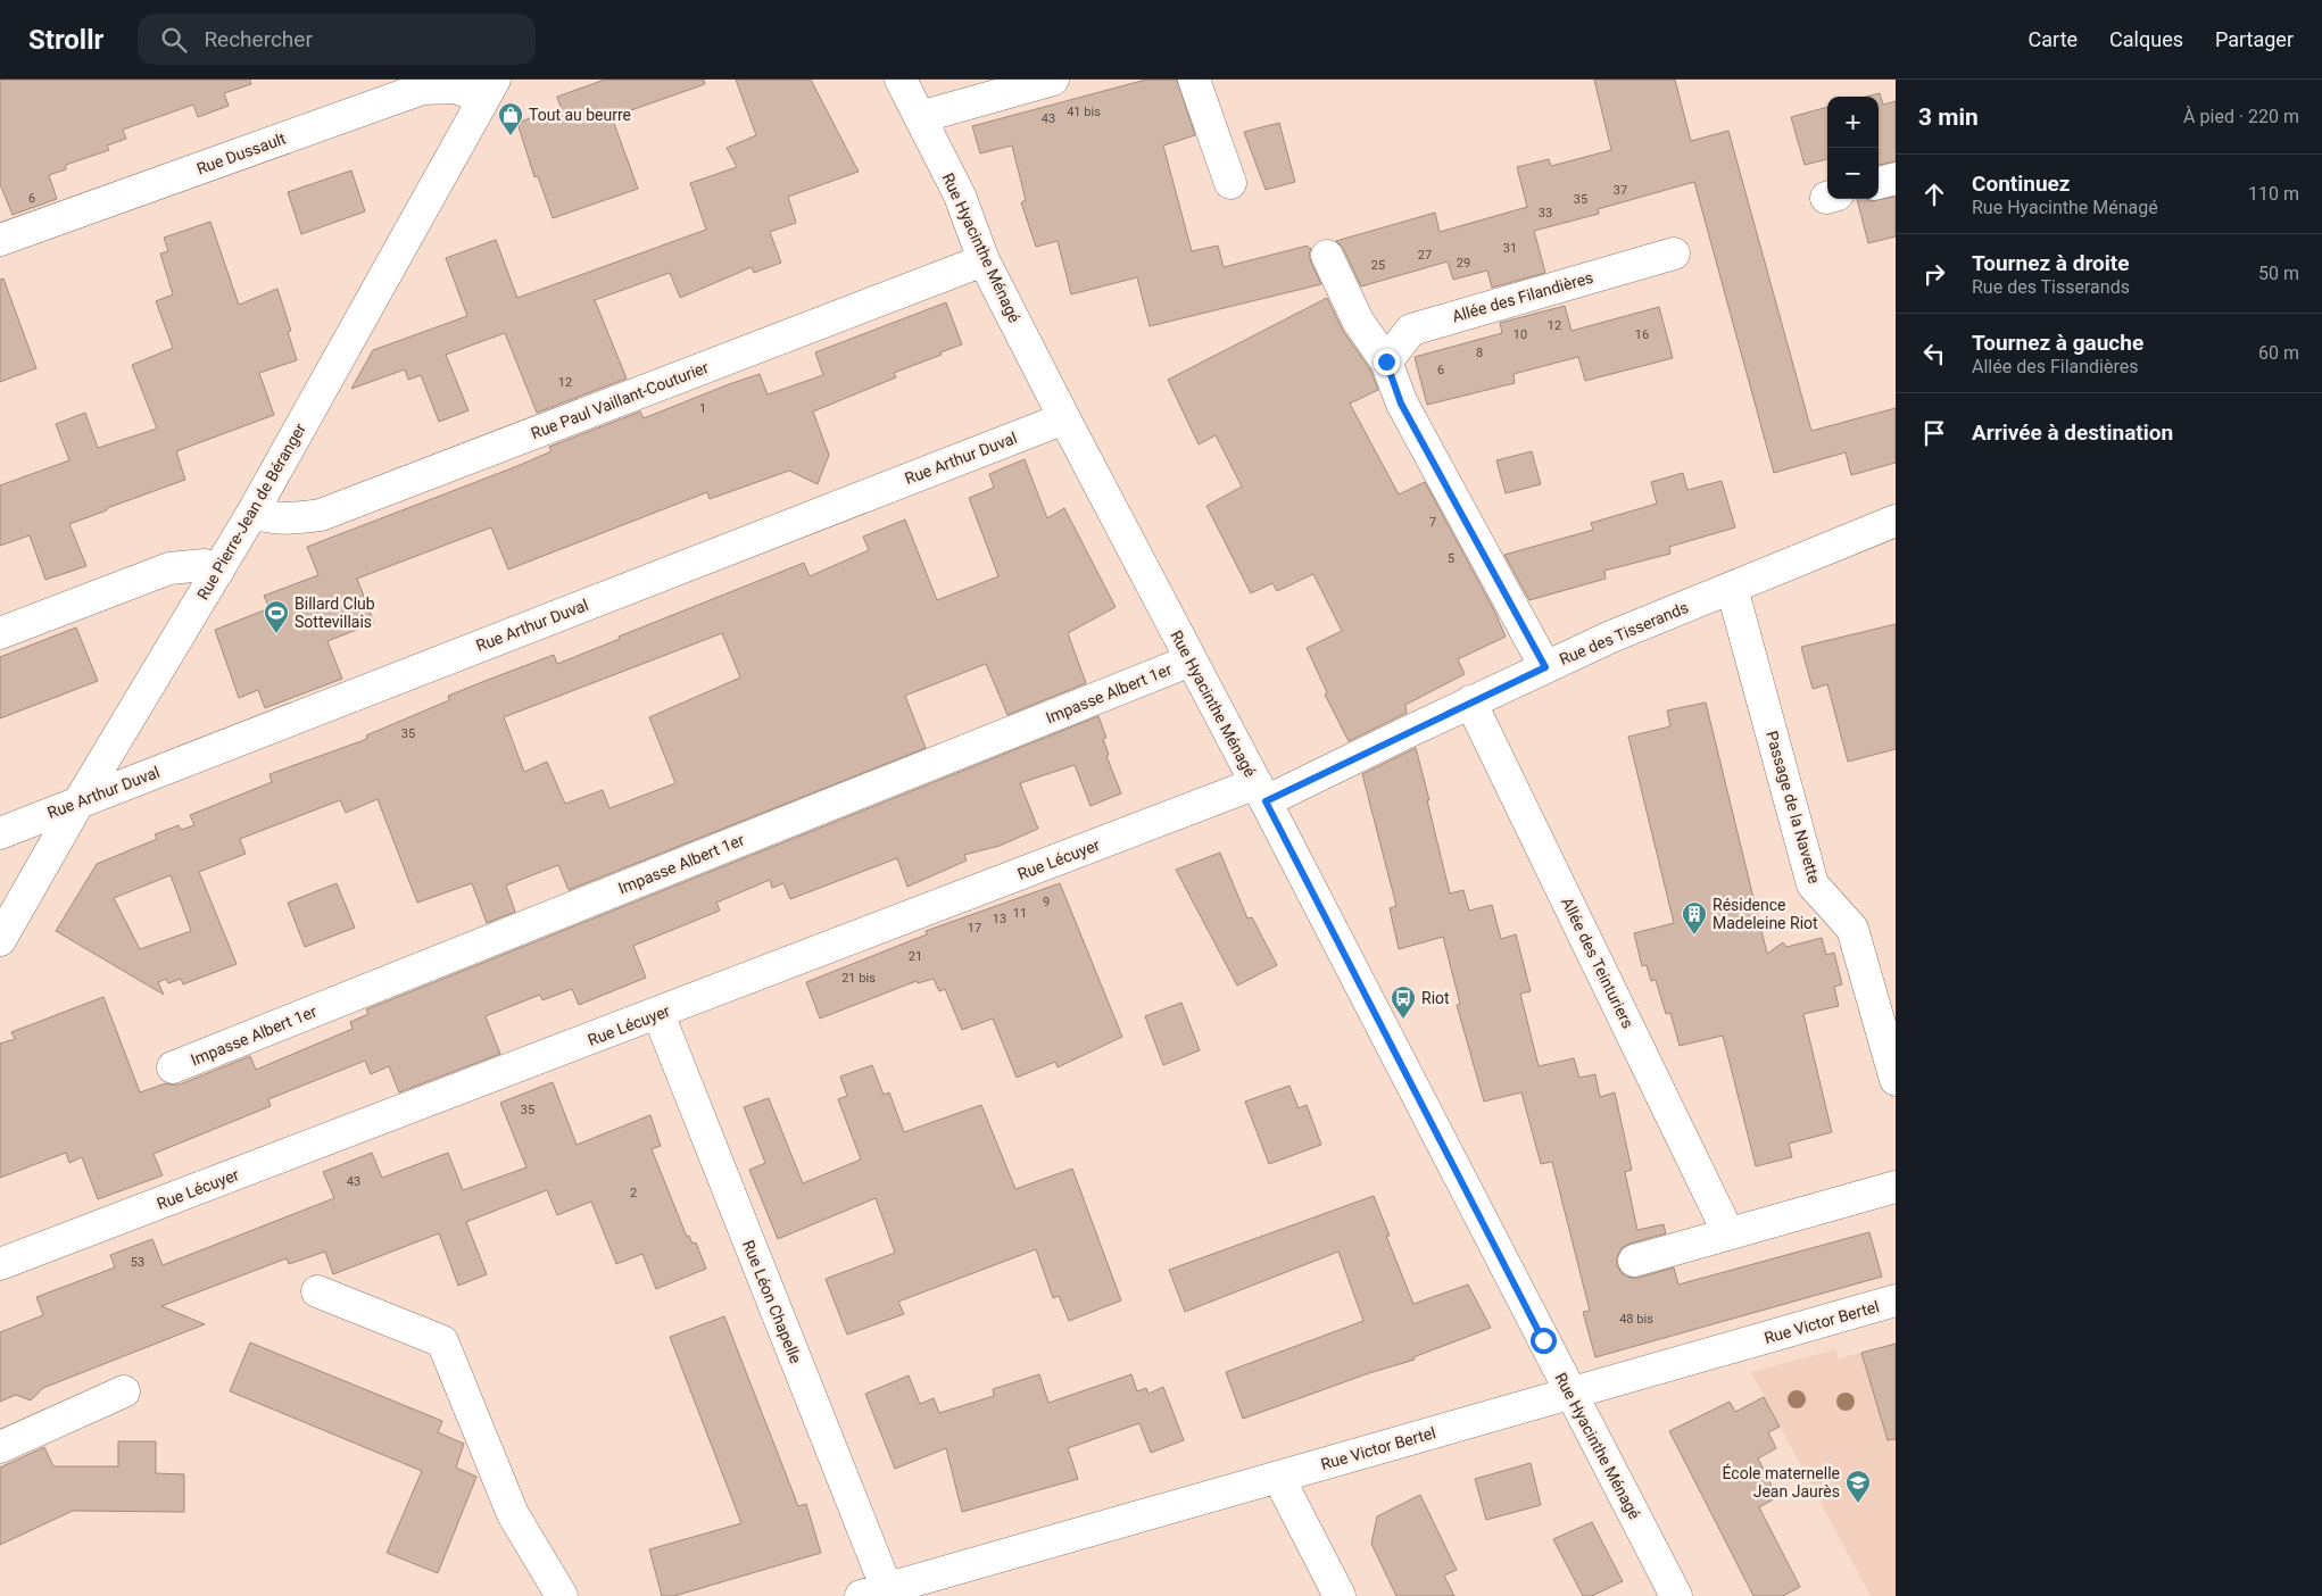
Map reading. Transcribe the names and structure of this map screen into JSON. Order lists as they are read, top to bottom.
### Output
{
  "streets": {
    "street": [
      "Rue Dussault",
      "Rue Hyacinthe Ménagé",
      "Allée des Filandières",
      "Rue Paul Vaillant-Couturier",
      "Rue Arthur Duval",
      "Rue Pierre-Jean de Béranger",
      "Rue des Tisserands",
      "Impasse Albert 1er",
      "Passage de la Navette",
      "Rue Lécuyer",
      "Allée des Teinturiers",
      "Rue Léon Chapelle",
      "Rue Victor Bertel"
    ]
  },
  "crossings": [
    ["Rue Dussault", "Rue Pierre-Jean de Béranger"],
    ["Rue Hyacinthe Ménagé", "Rue Paul Vaillant-Couturier"],
    ["Rue Hyacinthe Ménagé", "Rue Arthur Duval"],
    ["Rue Hyacinthe Ménagé", "Rue des Tisserands"],
    ["Rue Hyacinthe Ménagé", "Impasse Albert 1er"],
    ["Rue Hyacinthe Ménagé", "Rue Lécuyer"],
    ["Rue Hyacinthe Ménagé", "Rue Victor Bertel"],
    ["Rue Paul Vaillant-Couturier", "Rue Pierre-Jean de Béranger"],
    ["Rue Arthur Duval", "Rue Pierre-Jean de Béranger"],
    ["Rue des Tisserands", "Passage de la Navette"],
    ["Rue des Tisserands", "Rue Lécuyer"],
    ["Rue des Tisserands", "Allée des Teinturiers"],
    ["Rue Lécuyer", "Rue Léon Chapelle"],
    ["Rue Léon Chapelle", "Rue Victor Bertel"]
  ],
  "places": {
    "shop": ["Tout au beurre"],
    "sports": ["Billard Club Sottevillais"],
    "building": ["Résidence Madeleine Riot"],
    "bus stop": ["Riot"],
    "school or university": ["École maternelle Jean Jaurès"]
  },
  "house_numbers": [
    "41 bis",
    "43",
    "37",
    "6",
    "35",
    "33",
    "31",
    "27",
    "29",
    "25",
    "12",
    "10",
    "16",
    "8",
    "6",
    "12",
    "1",
    "7",
    "5",
    "35",
    "9",
    "11",
    "13",
    "17",
    "21",
    "21 bis",
    "35",
    "43",
    "2",
    "53",
    "48 bis"
  ],
  "page": {
    "header": "Strollr",
    "search": "Rechercher",
    "nav": ["Carte", "Calques", "Partager"],
    "heading": ["3 min", "À pied · 220 m"],
    "map_buttons": ["+", "−"],
    "list": [
      ["Continuez", "Rue Hyacinthe Ménagé", "110 m"],
      ["Tournez à droite", "Rue des Tisserands", "50 m"],
      ["Tournez à gauche", "Allée des Filandières", "60 m"],
      "Arrivée à destination"
    ]
  }
}
